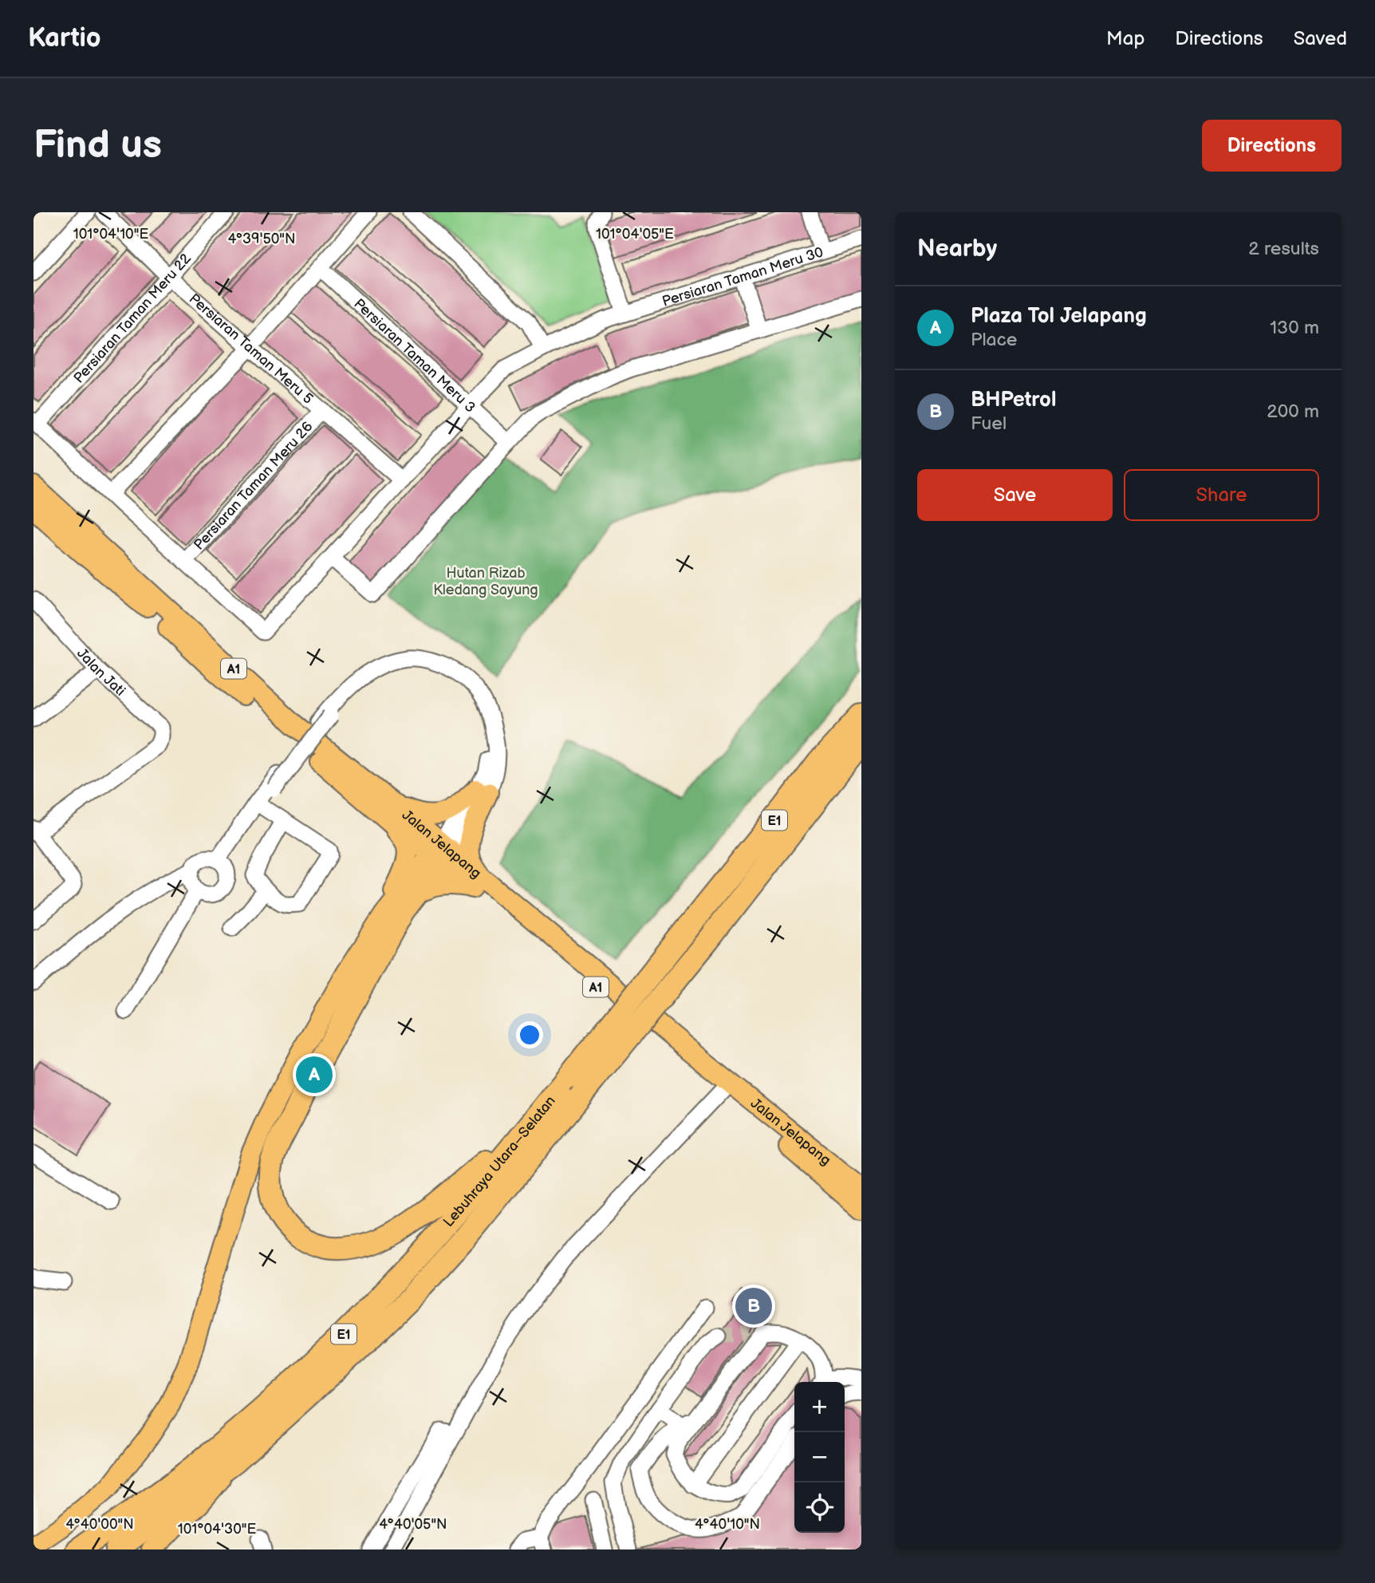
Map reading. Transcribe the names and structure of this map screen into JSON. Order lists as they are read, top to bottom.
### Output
{
  "streets": {
    "highway": ["E1", "Lebuhraya Utara–Selatan"],
    "main road": ["A1", "Jalan Jelapang"],
    "street": [
      "Persiaran Taman Meru 30",
      "Persiaran Taman Meru 22",
      "Persiaran Taman Meru 5",
      "Persiaran Taman Meru 3",
      "Persiaran Taman Meru 26",
      "Jalan Jati"
    ]
  },
  "crossings": [
    ["Persiaran Taman Meru 30", "Persiaran Taman Meru 5"],
    ["Persiaran Taman Meru 30", "Persiaran Taman Meru 3"],
    ["Persiaran Taman Meru 30", "Persiaran Taman Meru 26"],
    ["Persiaran Taman Meru 22", "Persiaran Taman Meru 5"],
    ["Persiaran Taman Meru 5", "Persiaran Taman Meru 26"]
  ],
  "parks": ["Hutan Rizab Kledang Sayung"],
  "page": {
    "header": "Kartio",
    "nav": ["Map", "Directions", "Saved"],
    "buttons": [
      "Directions",
      ["Save", "Share"]
    ],
    "title": "Find us",
    "heading": ["Nearby", "2 results"],
    "list": [
      {
        "mark": "A",
        "name": "Plaza Tol Jelapang",
        "note": "Place",
        "value": "130 m"
      },
      {
        "mark": "B",
        "name": "BHPetrol",
        "note": "Fuel",
        "value": "200 m"
      }
    ],
    "pins": ["A", "B"],
    "map_buttons": ["+", "−"]
  },
  "coordinates": [
    "101°04'10\"E",
    "101°04'05\"E",
    "4°39'50\"N",
    "4°40'00\"N",
    "4°40'05\"N",
    "4°40'10\"N",
    "101°04'30\"E"
  ]
}
